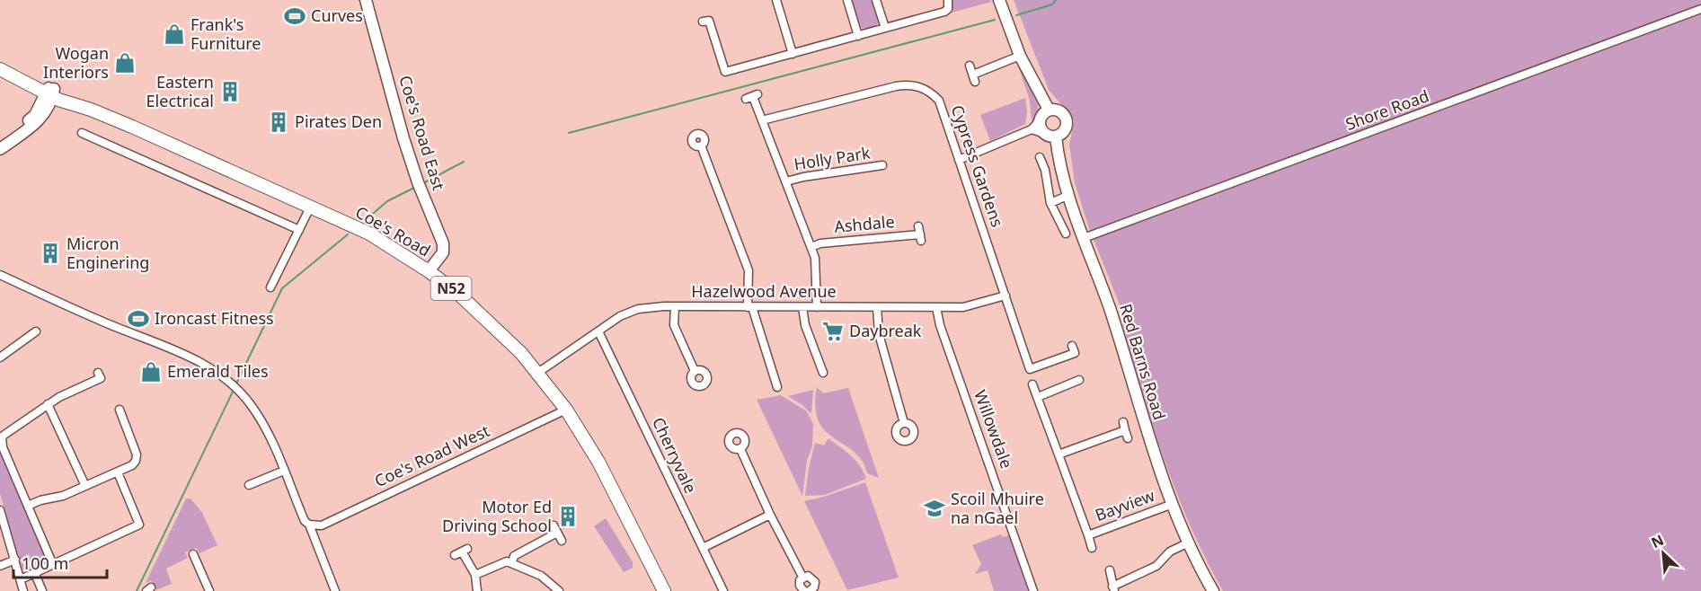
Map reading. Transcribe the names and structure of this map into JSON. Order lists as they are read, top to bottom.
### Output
{
  "streets": {
    "main road": ["Coe's Road", "N52"],
    "street": [
      "Shore Road",
      "Coe's Road East",
      "Holly Park",
      "Cypress Gardens",
      "Ashdale",
      "Hazelwood Avenue",
      "Red Barns Road",
      "Willowdale",
      "Cherryvale",
      "Coe's Road West",
      "Bayview"
    ]
  },
  "crossings": [
    ["Shore Road", "Red Barns Road"],
    ["Coe's Road East", "Coe's Road"],
    ["Cypress Gardens", "Hazelwood Avenue"],
    ["Coe's Road", "Hazelwood Avenue"],
    ["Coe's Road", "Coe's Road West"],
    ["Hazelwood Avenue", "Willowdale"],
    ["Hazelwood Avenue", "Cherryvale"],
    ["Red Barns Road", "Bayview"]
  ],
  "places": {
    "sports": ["Curves", "Ironcast Fitness"],
    "shop": ["Frank's Furniture", "Wogan Interiors", "Emerald Tiles"],
    "building": [
      "Eastern Electrical",
      "Pirates Den",
      "Micron Enginering",
      "Motor Ed Driving School"
    ],
    "supermarket": ["Daybreak"],
    "school or university": ["Scoil Mhuire na nGael"]
  },
  "scale_bar": "100 m",
  "north": "top left"
}
